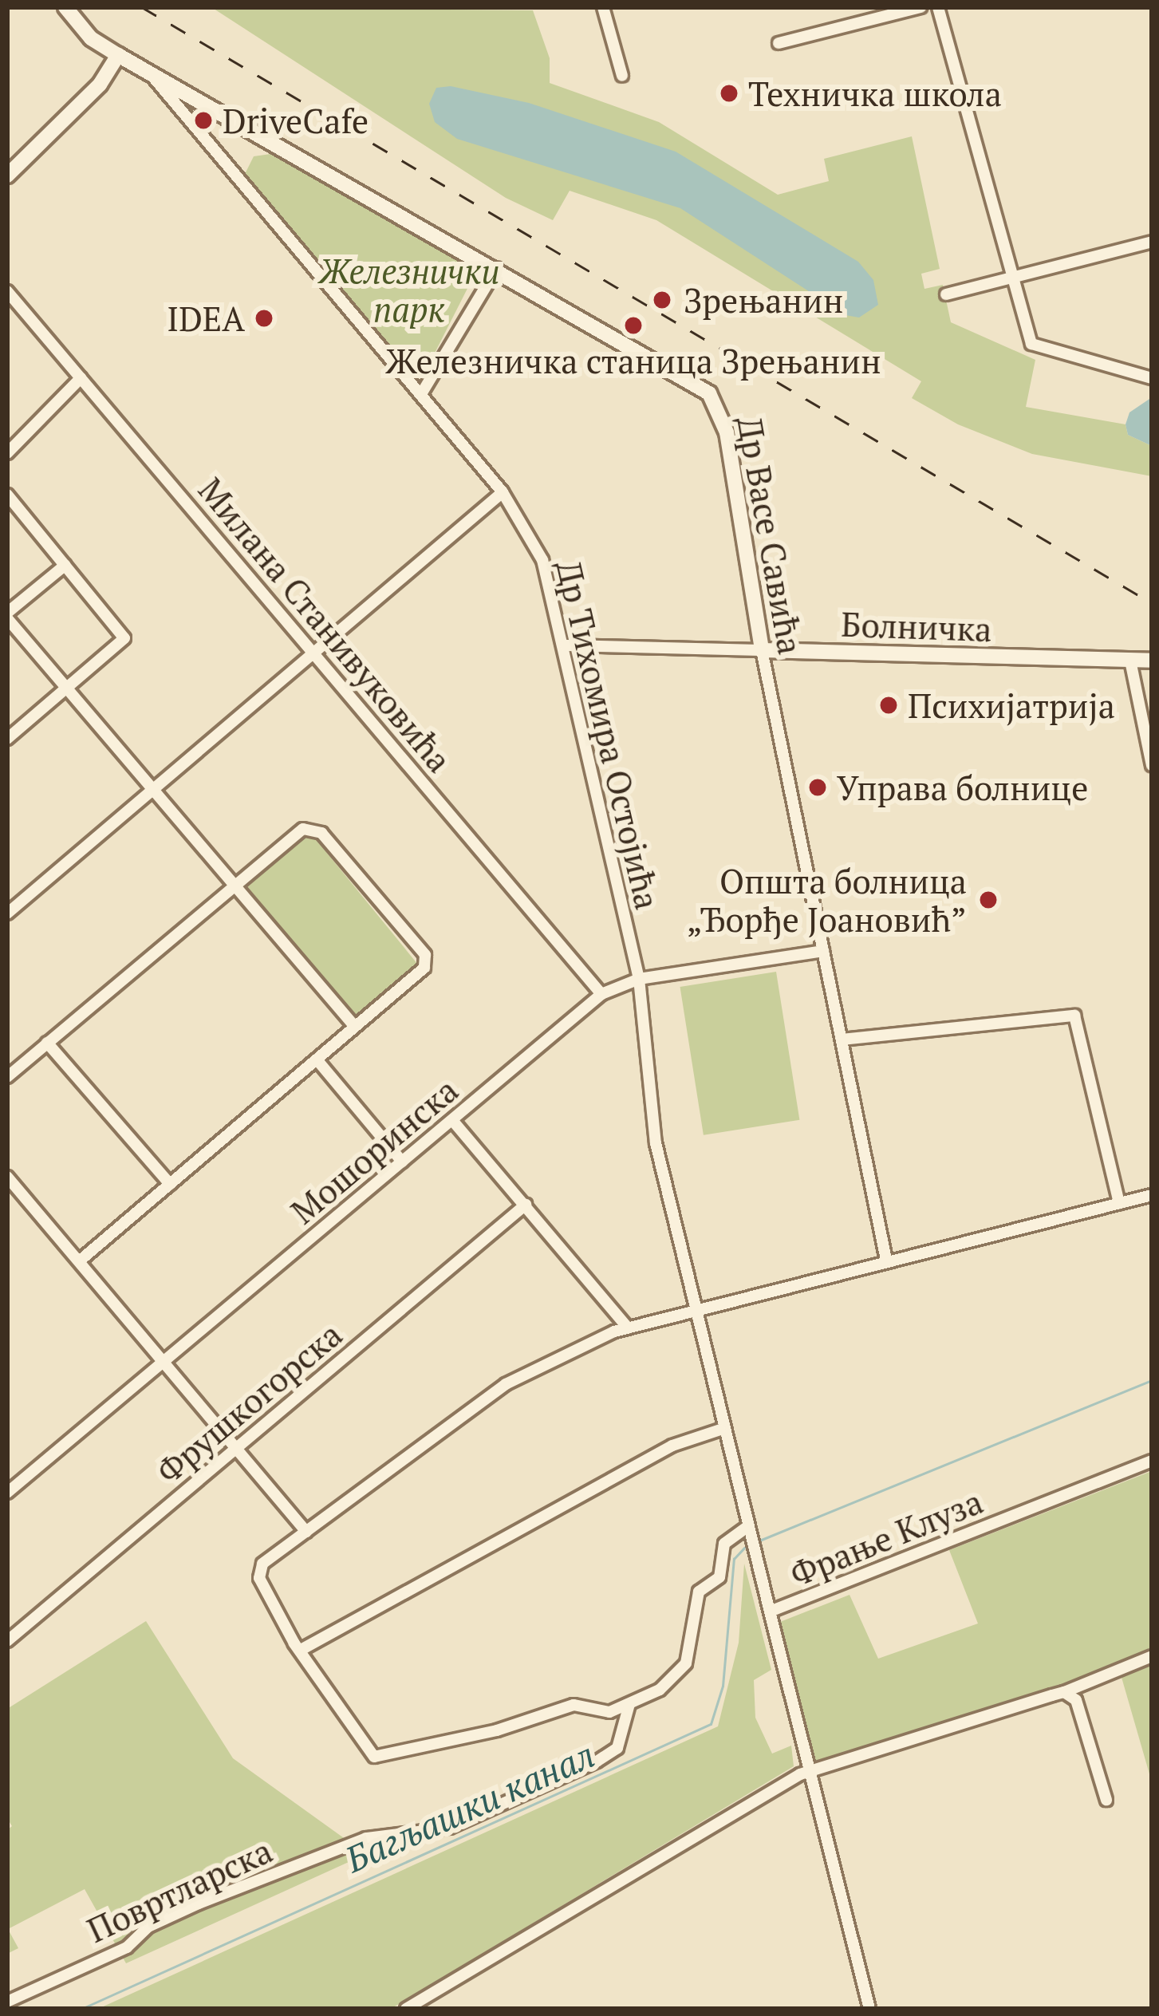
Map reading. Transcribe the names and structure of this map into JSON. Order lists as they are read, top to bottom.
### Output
{
  "streets": {
    "street": [
      "Др Васе Савића",
      "Милана Станивуковића",
      "Болничка",
      "Др Тихомира Остојића",
      "Мошоринска",
      "Фрушкогорска",
      "Фрање Клуза",
      "Повртларска"
    ]
  },
  "crossings": [
    ["Др Васе Савића", "Болничка"],
    ["Др Васе Савића", "Др Тихомира Остојића"],
    ["Др Васе Савића", "Мошоринска"],
    ["Милана Станивуковића", "Мошоринска"],
    ["Болничка", "Др Тихомира Остојића"],
    ["Др Тихомира Остојића", "Мошоринска"],
    ["Др Тихомира Остојића", "Фрање Клуза"]
  ],
  "water": ["Багљашки канал"],
  "parks": ["Железнички парк"],
  "places": [
    "Техничка школа",
    "DriveCafe",
    "Зрењанин",
    "IDEA",
    "Железничка станица Зрењанин",
    "Психијатрија",
    "Управа болнице",
    "Општа болница „Ђорђе Јоановић”"
  ]
}
